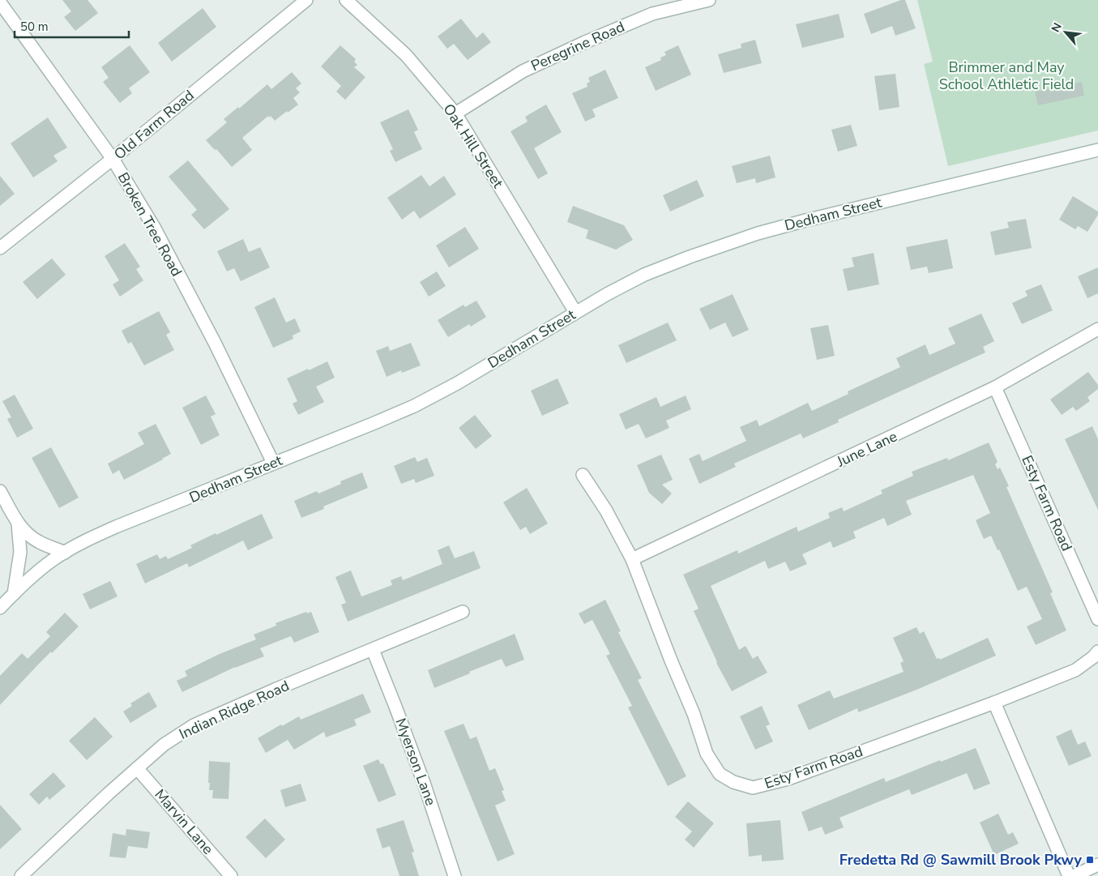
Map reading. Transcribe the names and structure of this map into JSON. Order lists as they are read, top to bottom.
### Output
{
  "streets": {
    "street": [
      "Peregrine Road",
      "Old Farm Road",
      "Oak Hill Street",
      "Dedham Street",
      "Broken Tree Road",
      "June Lane",
      "Esty Farm Road",
      "Indian Ridge Road",
      "Myerson Lane",
      "Marvin Lane"
    ]
  },
  "crossings": [
    ["Peregrine Road", "Oak Hill Street"],
    ["Old Farm Road", "Broken Tree Road"],
    ["Oak Hill Street", "Dedham Street"],
    ["Dedham Street", "Broken Tree Road"],
    ["June Lane", "Esty Farm Road"],
    ["Indian Ridge Road", "Myerson Lane"],
    ["Indian Ridge Road", "Marvin Lane"]
  ],
  "parks": ["Brimmer and May School Athletic Field"],
  "places": {
    "transit": ["Fredetta Rd @ Sawmill Brook Pkwy"]
  },
  "scale_bar": "50 m",
  "north": "top left"
}
